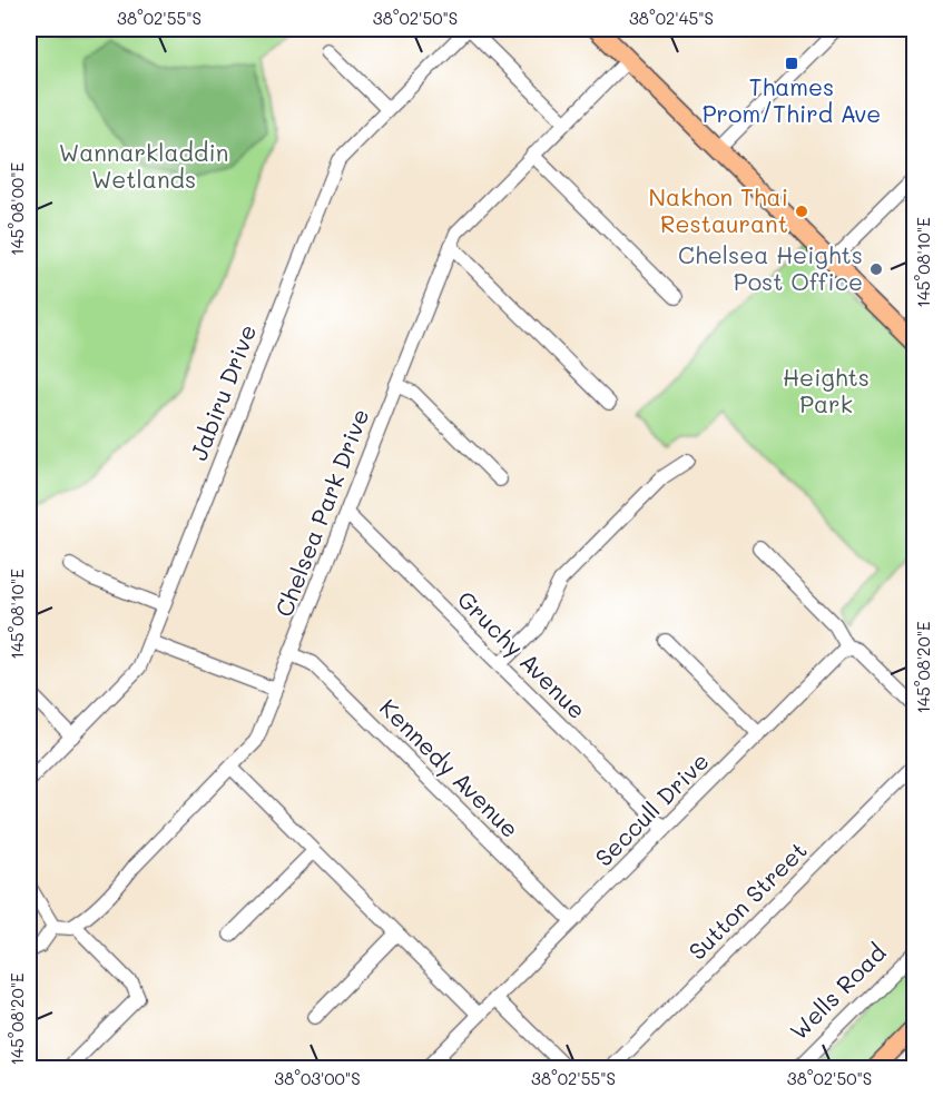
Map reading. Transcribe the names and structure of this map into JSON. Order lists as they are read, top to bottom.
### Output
{
  "streets": {
    "street": [
      "Jabiru Drive",
      "Chelsea Park Drive",
      "Gruchy Avenue",
      "Kennedy Avenue",
      "Seccull Drive",
      "Sutton Street",
      "Wells Road"
    ]
  },
  "crossings": [
    ["Chelsea Park Drive", "Gruchy Avenue"],
    ["Chelsea Park Drive", "Kennedy Avenue"],
    ["Gruchy Avenue", "Seccull Drive"],
    ["Kennedy Avenue", "Seccull Drive"]
  ],
  "parks": ["Wannarkladdin Wetlands", "Heights Park"],
  "places": {
    "transit": ["Thames Prom/Third Ave"],
    "other": ["Nakhon Thai Restaurant", "Chelsea Heights Post Office"]
  },
  "coordinates": [
    "38°02'55\"S",
    "38°02'50\"S",
    "38°02'45\"S",
    "145°08'00\"E",
    "145°08'10\"E",
    "145°08'20\"E",
    "38°03'00\"S"
  ]
}
